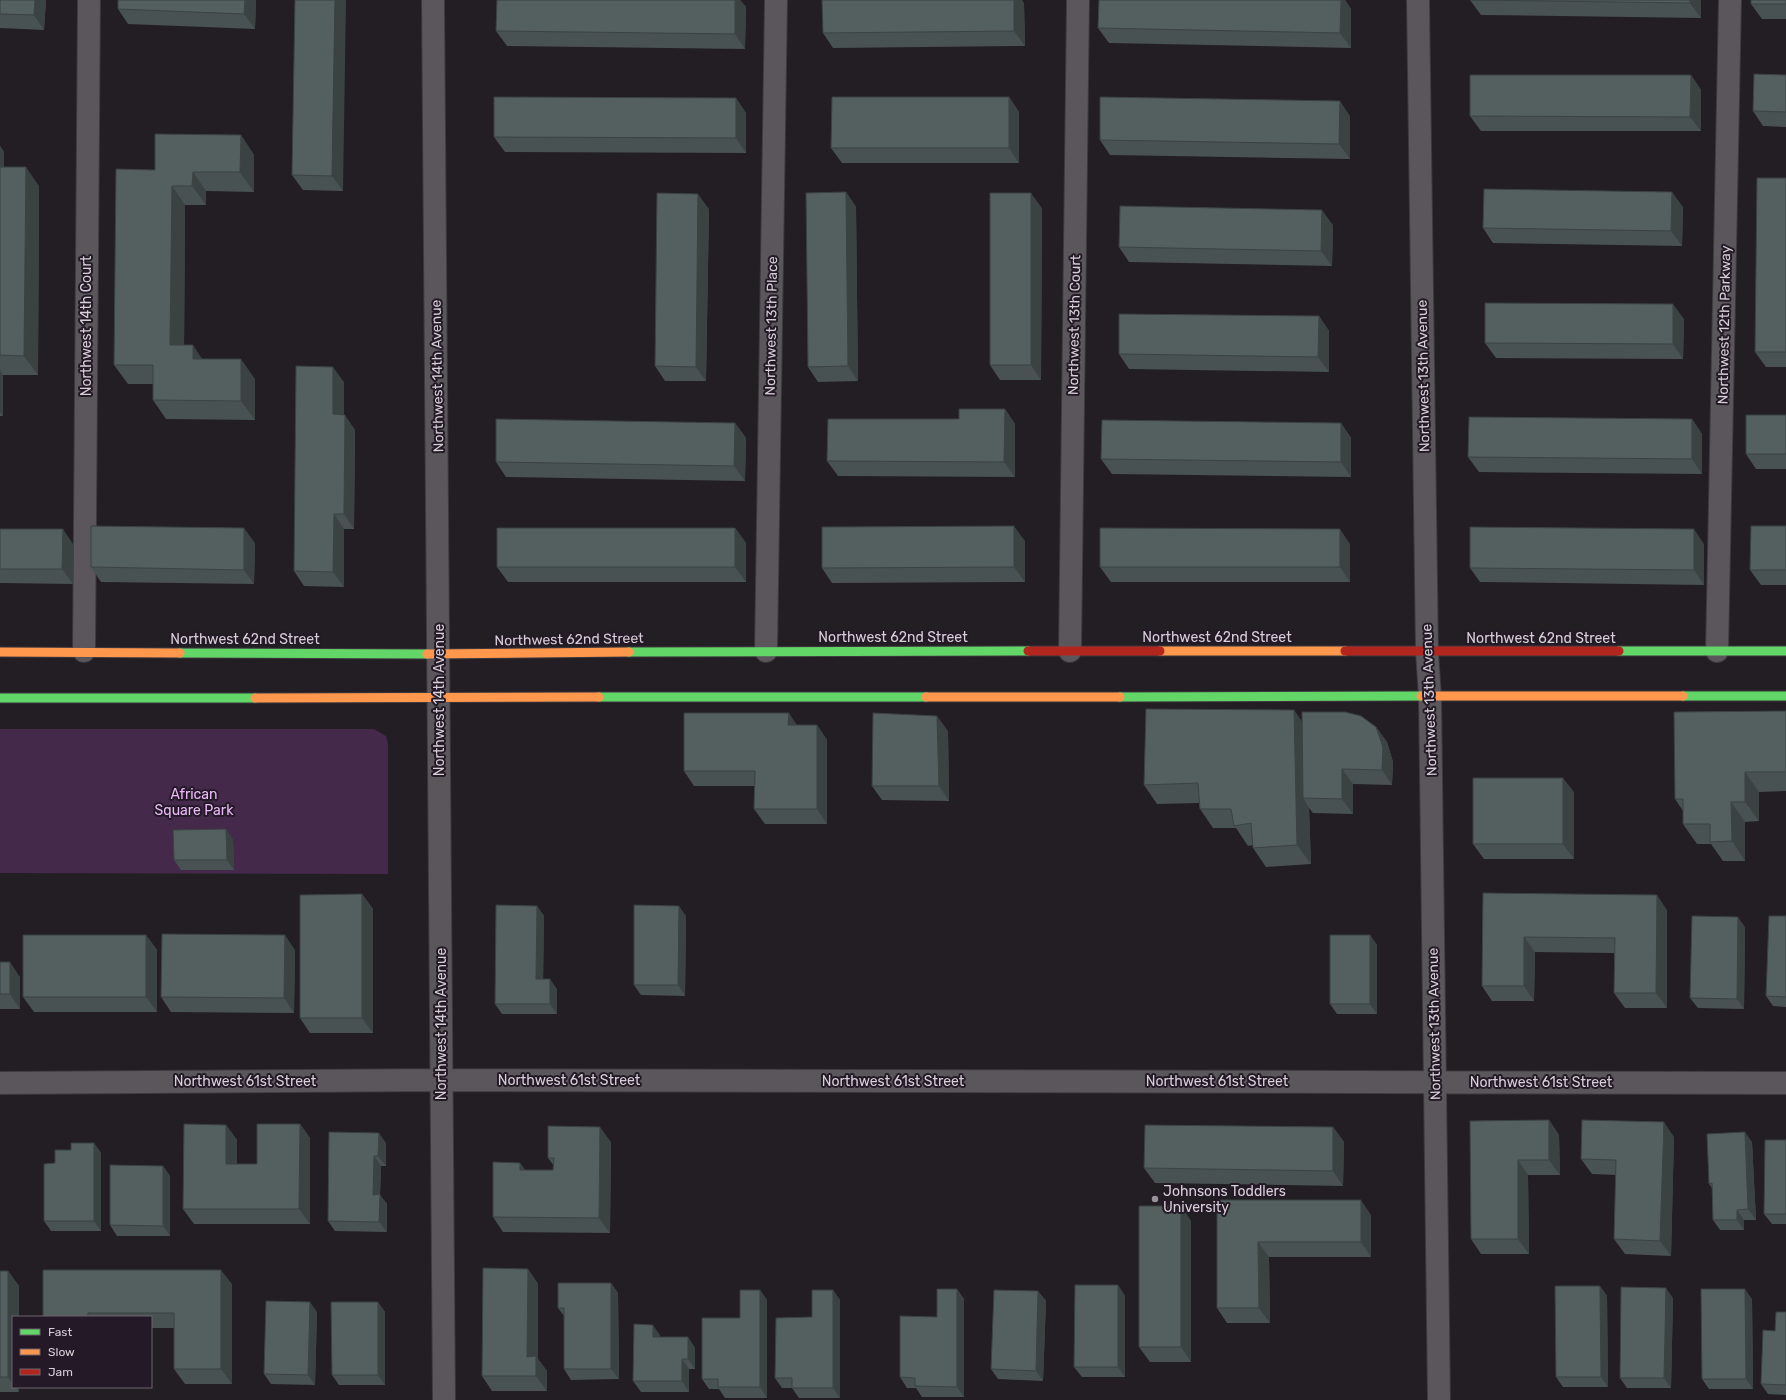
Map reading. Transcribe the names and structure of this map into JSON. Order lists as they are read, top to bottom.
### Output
{
  "streets": {
    "main road": ["Northwest 62nd Street"],
    "street": [
      "Northwest 13th Court",
      "Northwest 12th Parkway",
      "Northwest 14th Court",
      "Northwest 13th Place",
      "Northwest 14th Avenue",
      "Northwest 13th Avenue",
      "Northwest 61st Street"
    ]
  },
  "crossings": [
    ["Northwest 13th Court", "Northwest 62nd Street"],
    ["Northwest 12th Parkway", "Northwest 62nd Street"],
    ["Northwest 14th Court", "Northwest 62nd Street"],
    ["Northwest 13th Place", "Northwest 62nd Street"],
    ["Northwest 14th Avenue", "Northwest 62nd Street"],
    ["Northwest 14th Avenue", "Northwest 61st Street"],
    ["Northwest 13th Avenue", "Northwest 62nd Street"],
    ["Northwest 13th Avenue", "Northwest 61st Street"]
  ],
  "parks": ["African Square Park"],
  "places": ["Johnsons Toddlers University"],
  "legend": ["Fast", "Slow", "Jam"]
}
